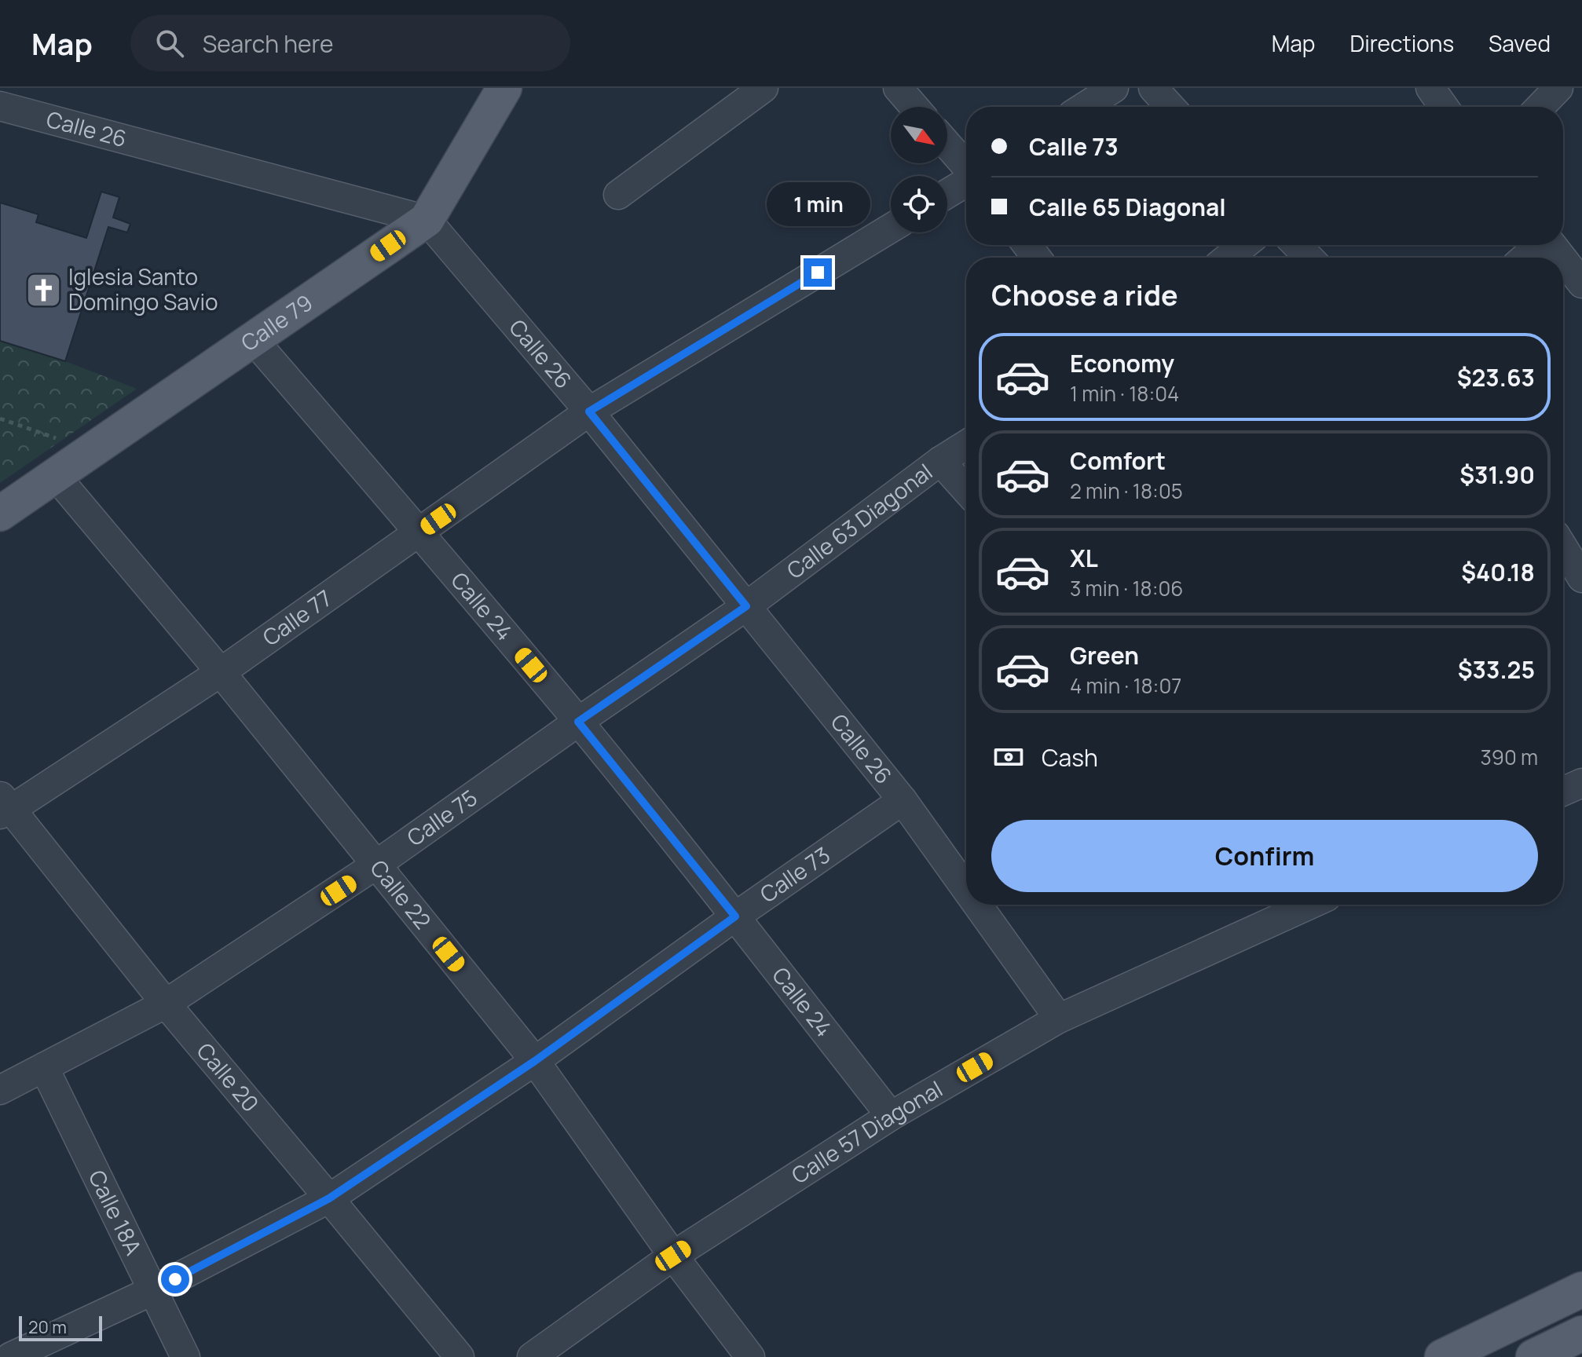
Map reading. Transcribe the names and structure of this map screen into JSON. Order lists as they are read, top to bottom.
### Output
{
  "streets": {
    "main road": ["Calle 79"],
    "street": [
      "Calle 26",
      "Calle 63 Diagonal",
      "Calle 24",
      "Calle 77",
      "Calle 75",
      "Calle 73",
      "Calle 22",
      "Calle 20",
      "Calle 57 Diagonal",
      "Calle 18A"
    ]
  },
  "crossings": [
    ["Calle 26", "Calle 79"],
    ["Calle 26", "Calle 63 Diagonal"],
    ["Calle 26", "Calle 77"],
    ["Calle 26", "Calle 75"],
    ["Calle 26", "Calle 73"],
    ["Calle 26", "Calle 57 Diagonal"],
    ["Calle 79", "Calle 24"],
    ["Calle 79", "Calle 22"],
    ["Calle 63 Diagonal", "Calle 75"],
    ["Calle 24", "Calle 77"],
    ["Calle 24", "Calle 75"],
    ["Calle 24", "Calle 73"],
    ["Calle 24", "Calle 57 Diagonal"],
    ["Calle 77", "Calle 22"],
    ["Calle 77", "Calle 20"],
    ["Calle 75", "Calle 22"],
    ["Calle 75", "Calle 20"],
    ["Calle 75", "Calle 18A"],
    ["Calle 73", "Calle 22"],
    ["Calle 73", "Calle 20"],
    ["Calle 73", "Calle 18A"],
    ["Calle 22", "Calle 57 Diagonal"]
  ],
  "places": {
    "church": ["Iglesia Santo Domingo Savio"]
  },
  "scale_bar": "20 m",
  "north": "bottom right",
  "page": {
    "header": "Map",
    "search": "Search here",
    "nav": ["Map", "Directions", "Saved"],
    "banner": ["Calle 73", "Calle 65 Diagonal"],
    "bubble": "1 min",
    "heading": "Choose a ride",
    "list": [
      {
        "name": "Economy",
        "note": "1 min · 18:04",
        "value": "$23.63"
      },
      {
        "name": "Comfort",
        "note": "2 min · 18:05",
        "value": "$31.90"
      },
      {
        "name": "XL",
        "note": "3 min · 18:06",
        "value": "$40.18"
      },
      {
        "name": "Green",
        "note": "4 min · 18:07",
        "value": "$33.25"
      }
    ],
    "pay": ["Cash", "390 m"],
    "buttons": "Confirm",
    "scale": "20 m"
  }
}
